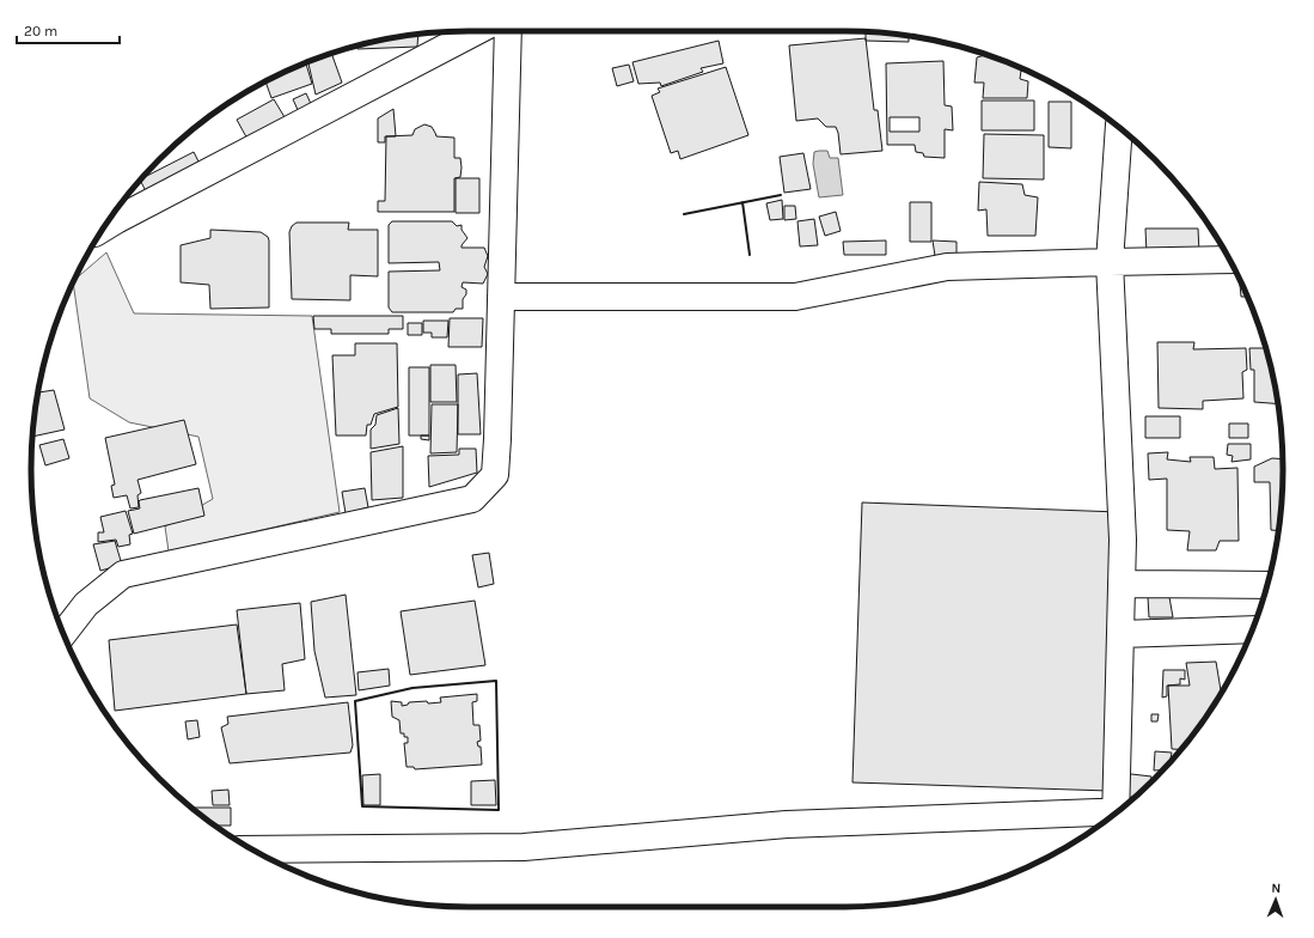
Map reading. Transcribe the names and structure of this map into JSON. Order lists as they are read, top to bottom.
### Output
{
  "scale_bar": "20 m",
  "north": "top"
}
